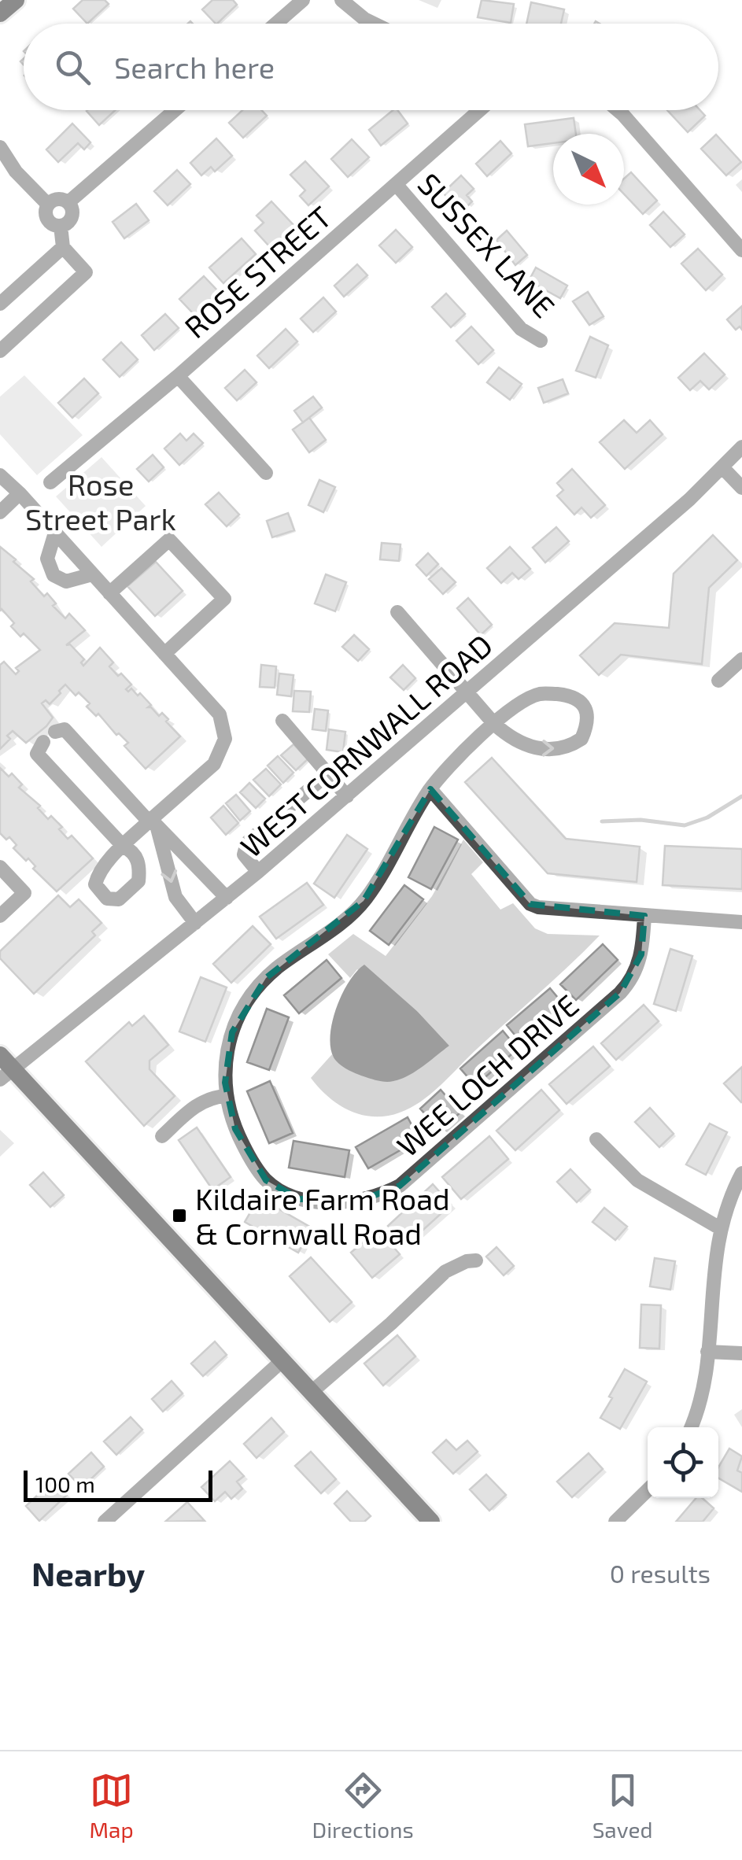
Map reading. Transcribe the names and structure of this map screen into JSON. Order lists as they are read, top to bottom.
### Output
{
  "streets": {
    "street": [
      "SUSSEX LANE",
      "ROSE STREET",
      "WEST CORNWALL ROAD",
      "WEE LOCH DRIVE"
    ]
  },
  "crossings": [
    ["SUSSEX LANE", "ROSE STREET"]
  ],
  "parks": ["Rose Street Park"],
  "places": {
    "transit": ["Kildaire Farm Road & Cornwall Road"]
  },
  "scale_bar": "100 m",
  "north": "bottom right",
  "page": {
    "search": "Search here",
    "scale": "100 m",
    "heading": ["Nearby", "0 results"],
    "nav": ["Map", "Directions", "Saved"]
  }
}
